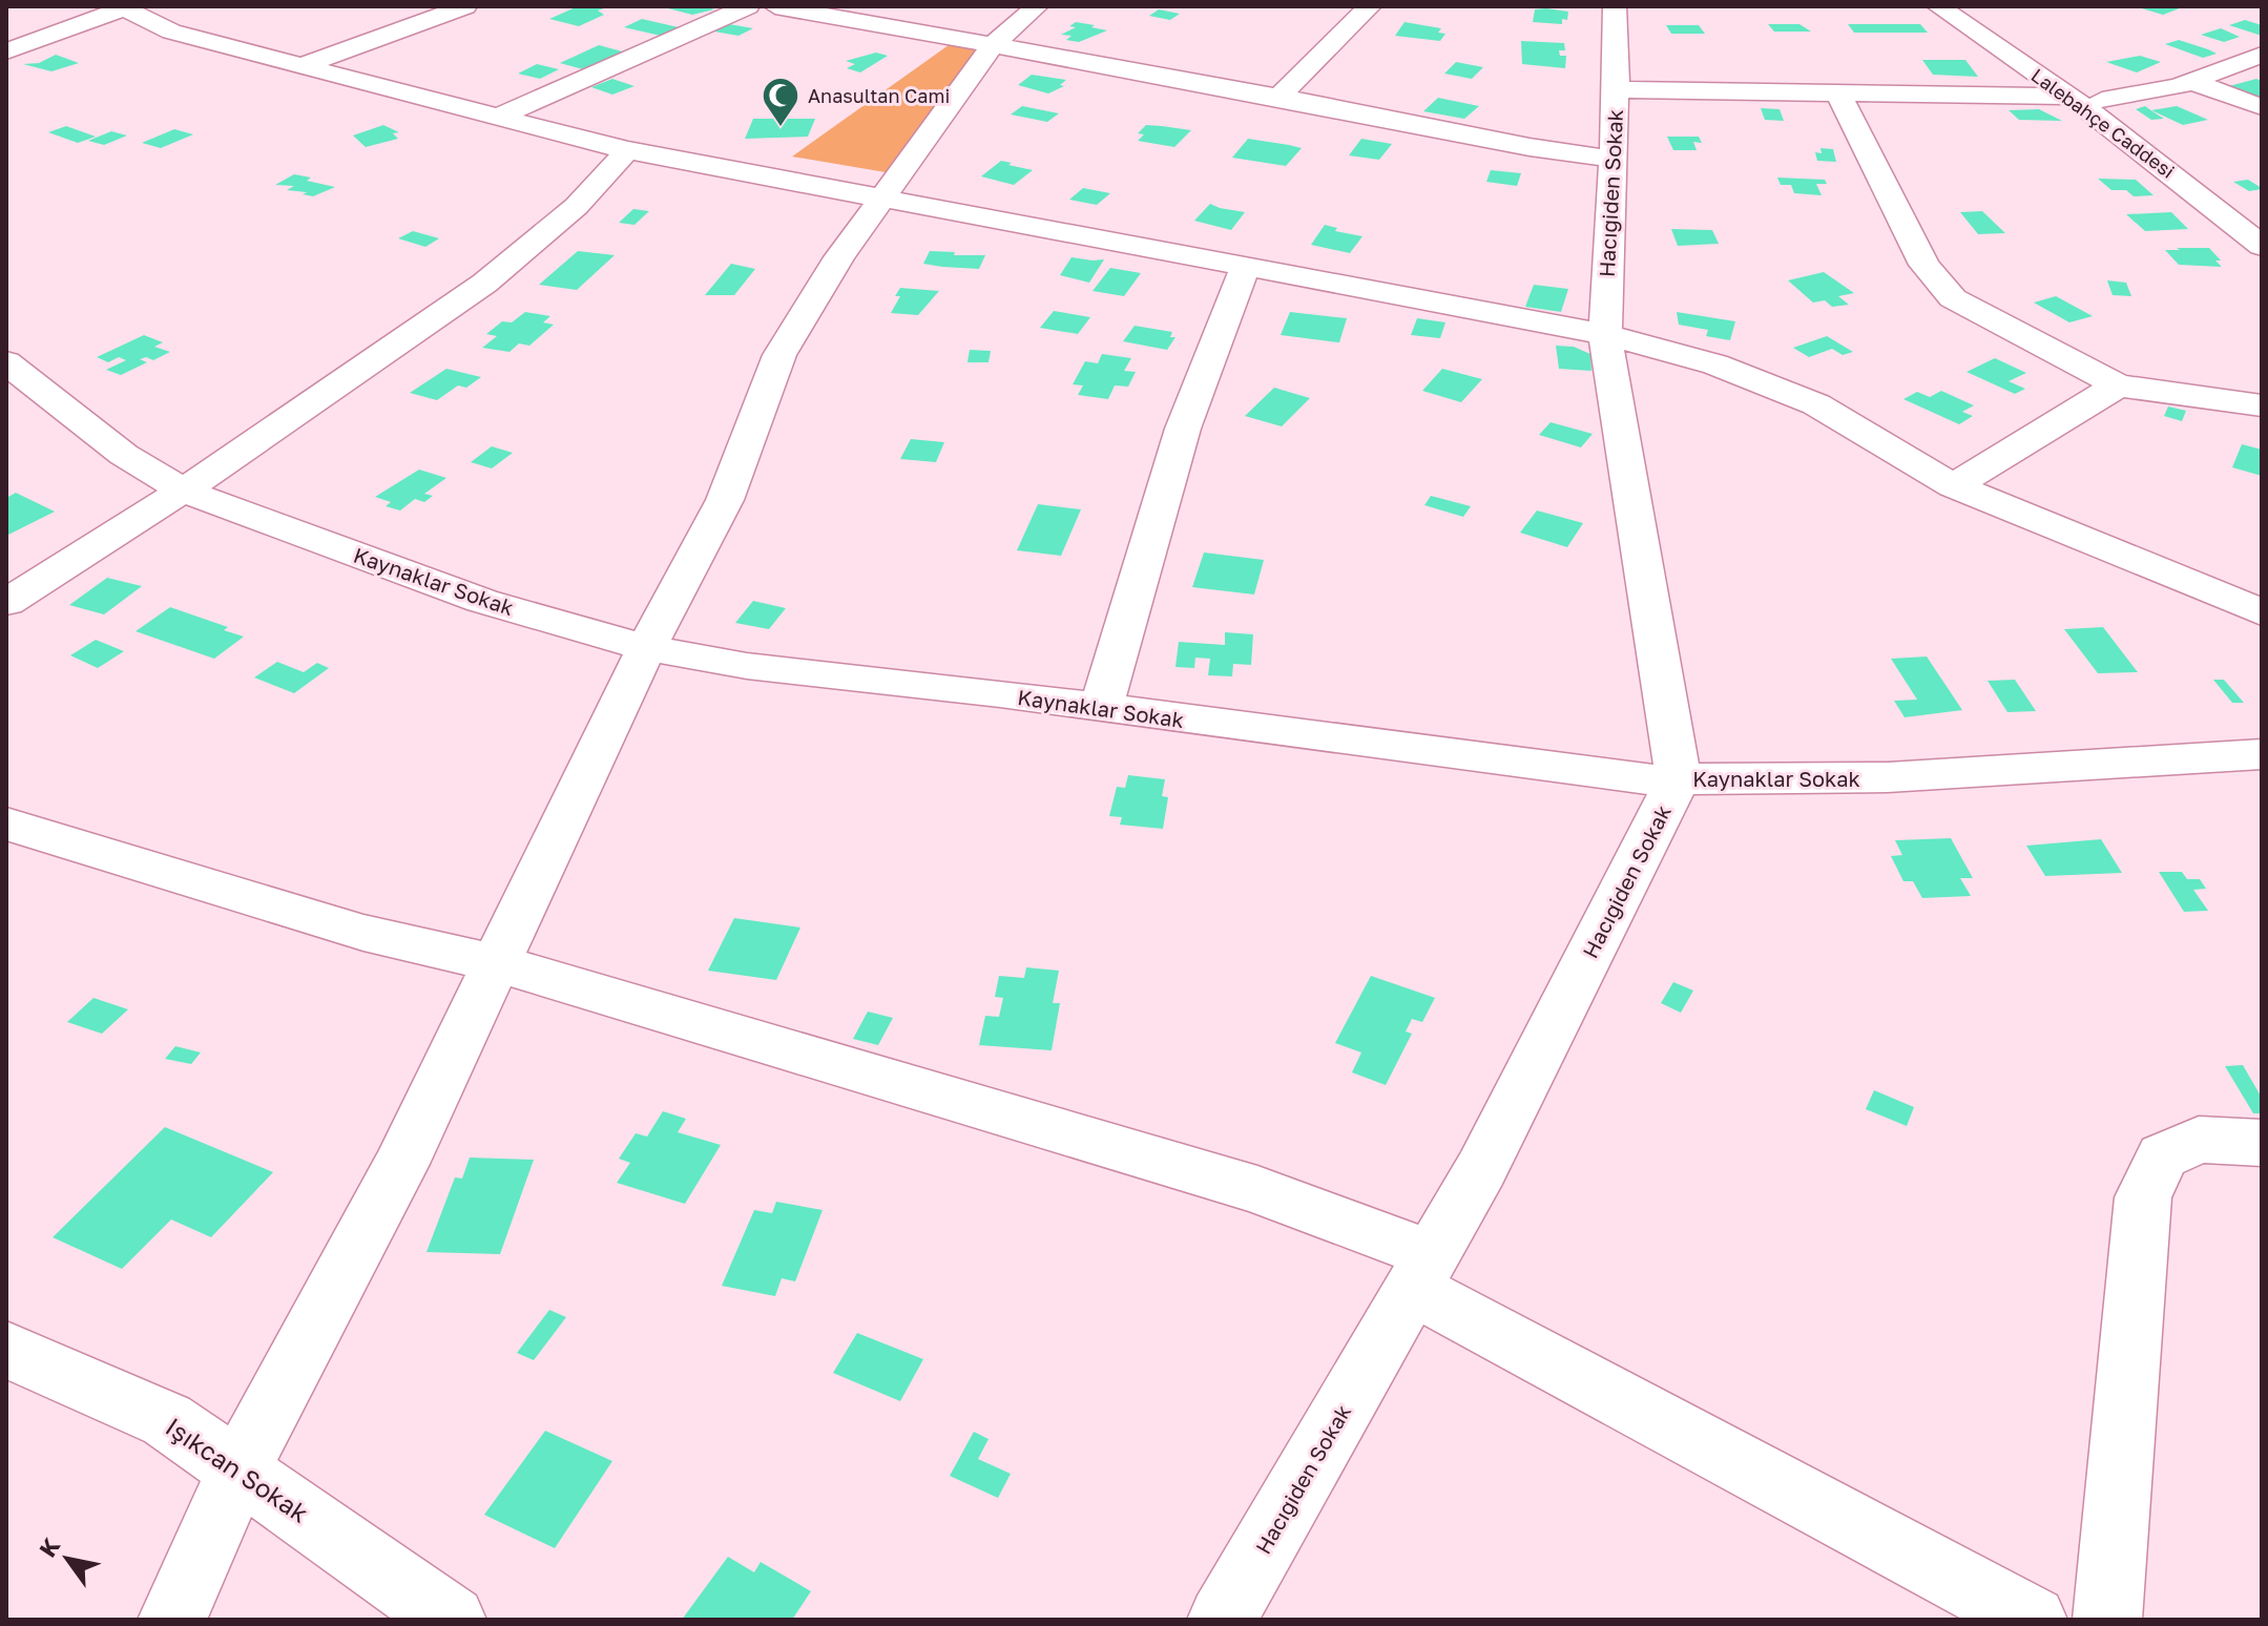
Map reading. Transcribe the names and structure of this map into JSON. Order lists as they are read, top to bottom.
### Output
{
  "streets": {
    "street": [
      "Lalebahçe Caddesi",
      "Hacıgiden Sokak",
      "Kaynaklar Sokak",
      "Işıkcan Sokak"
    ]
  },
  "crossings": [
    ["Hacıgiden Sokak", "Kaynaklar Sokak"]
  ],
  "places": {
    "mosque": ["Anasultan Cami"]
  },
  "north": "top left"
}
